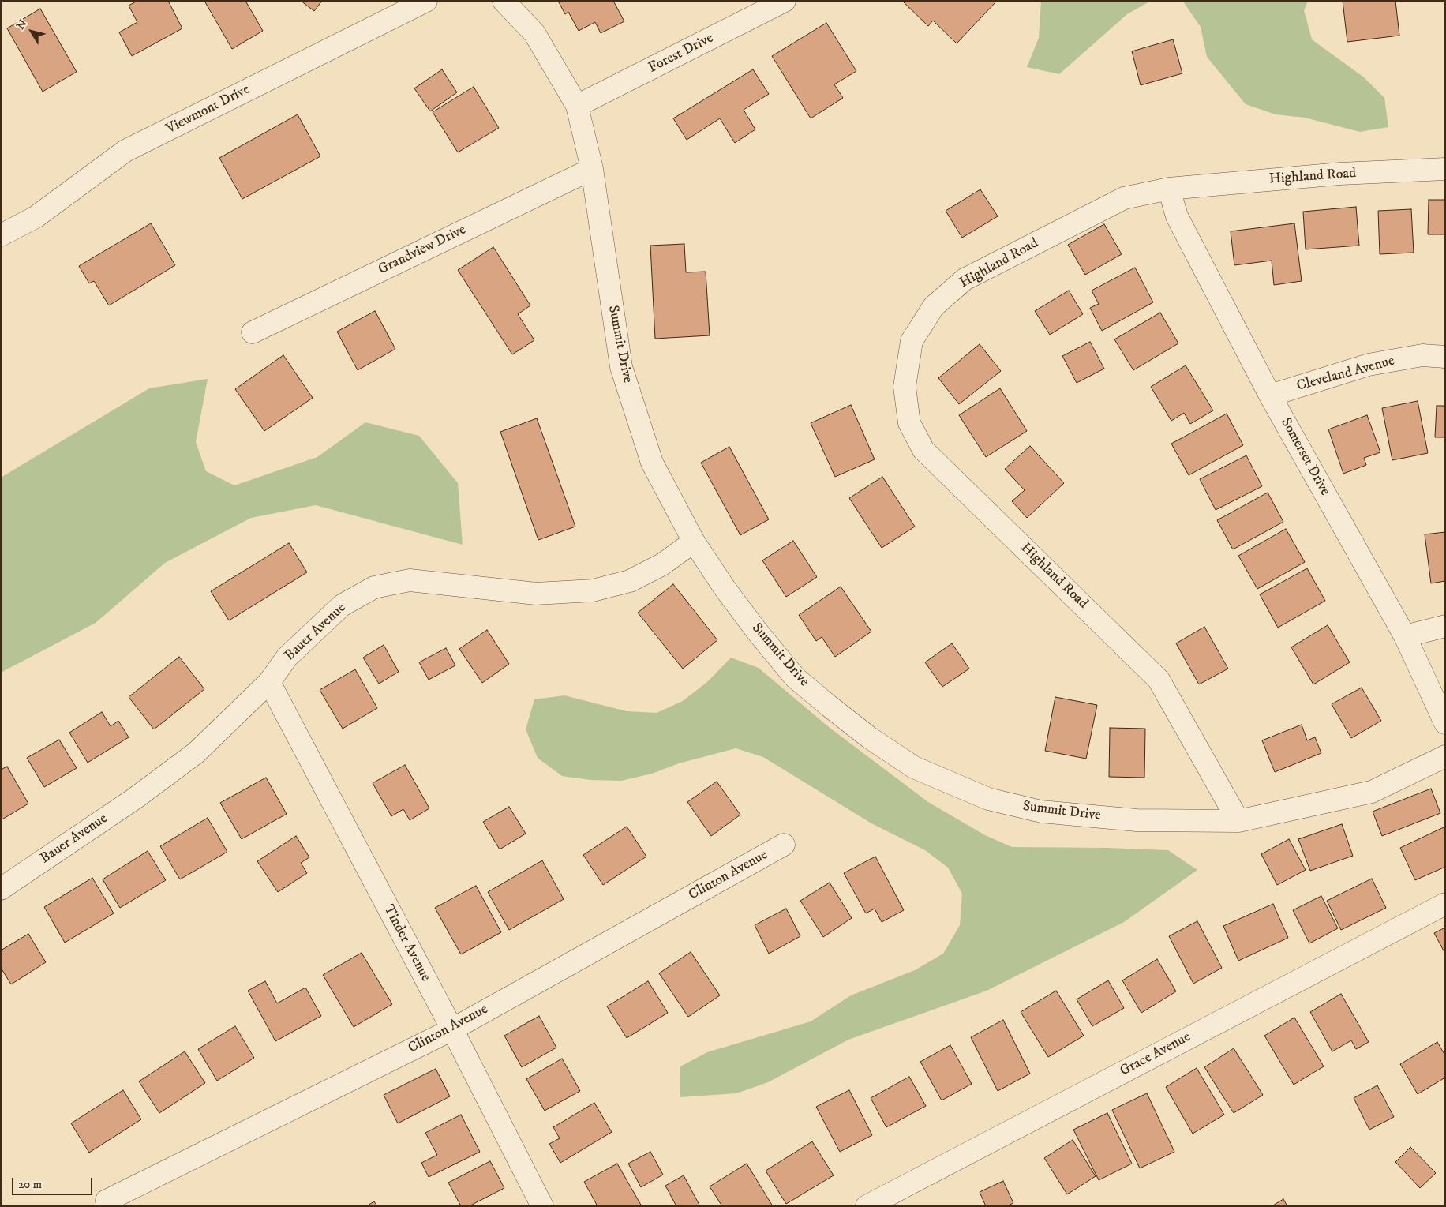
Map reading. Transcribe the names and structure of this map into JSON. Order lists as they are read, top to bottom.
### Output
{
  "streets": {
    "street": [
      "Forest Drive",
      "Viewmont Drive",
      "Highland Road",
      "Grandview Drive",
      "Summit Drive",
      "Cleveland Avenue",
      "Somerset Drive",
      "Bauer Avenue",
      "Clinton Avenue",
      "Tinder Avenue",
      "Grace Avenue"
    ]
  },
  "crossings": [
    ["Forest Drive", "Summit Drive"],
    ["Highland Road", "Summit Drive"],
    ["Highland Road", "Somerset Drive"],
    ["Grandview Drive", "Summit Drive"],
    ["Summit Drive", "Bauer Avenue"],
    ["Cleveland Avenue", "Somerset Drive"],
    ["Bauer Avenue", "Tinder Avenue"],
    ["Clinton Avenue", "Tinder Avenue"]
  ],
  "scale_bar": "20 m",
  "north": "top left"
}
